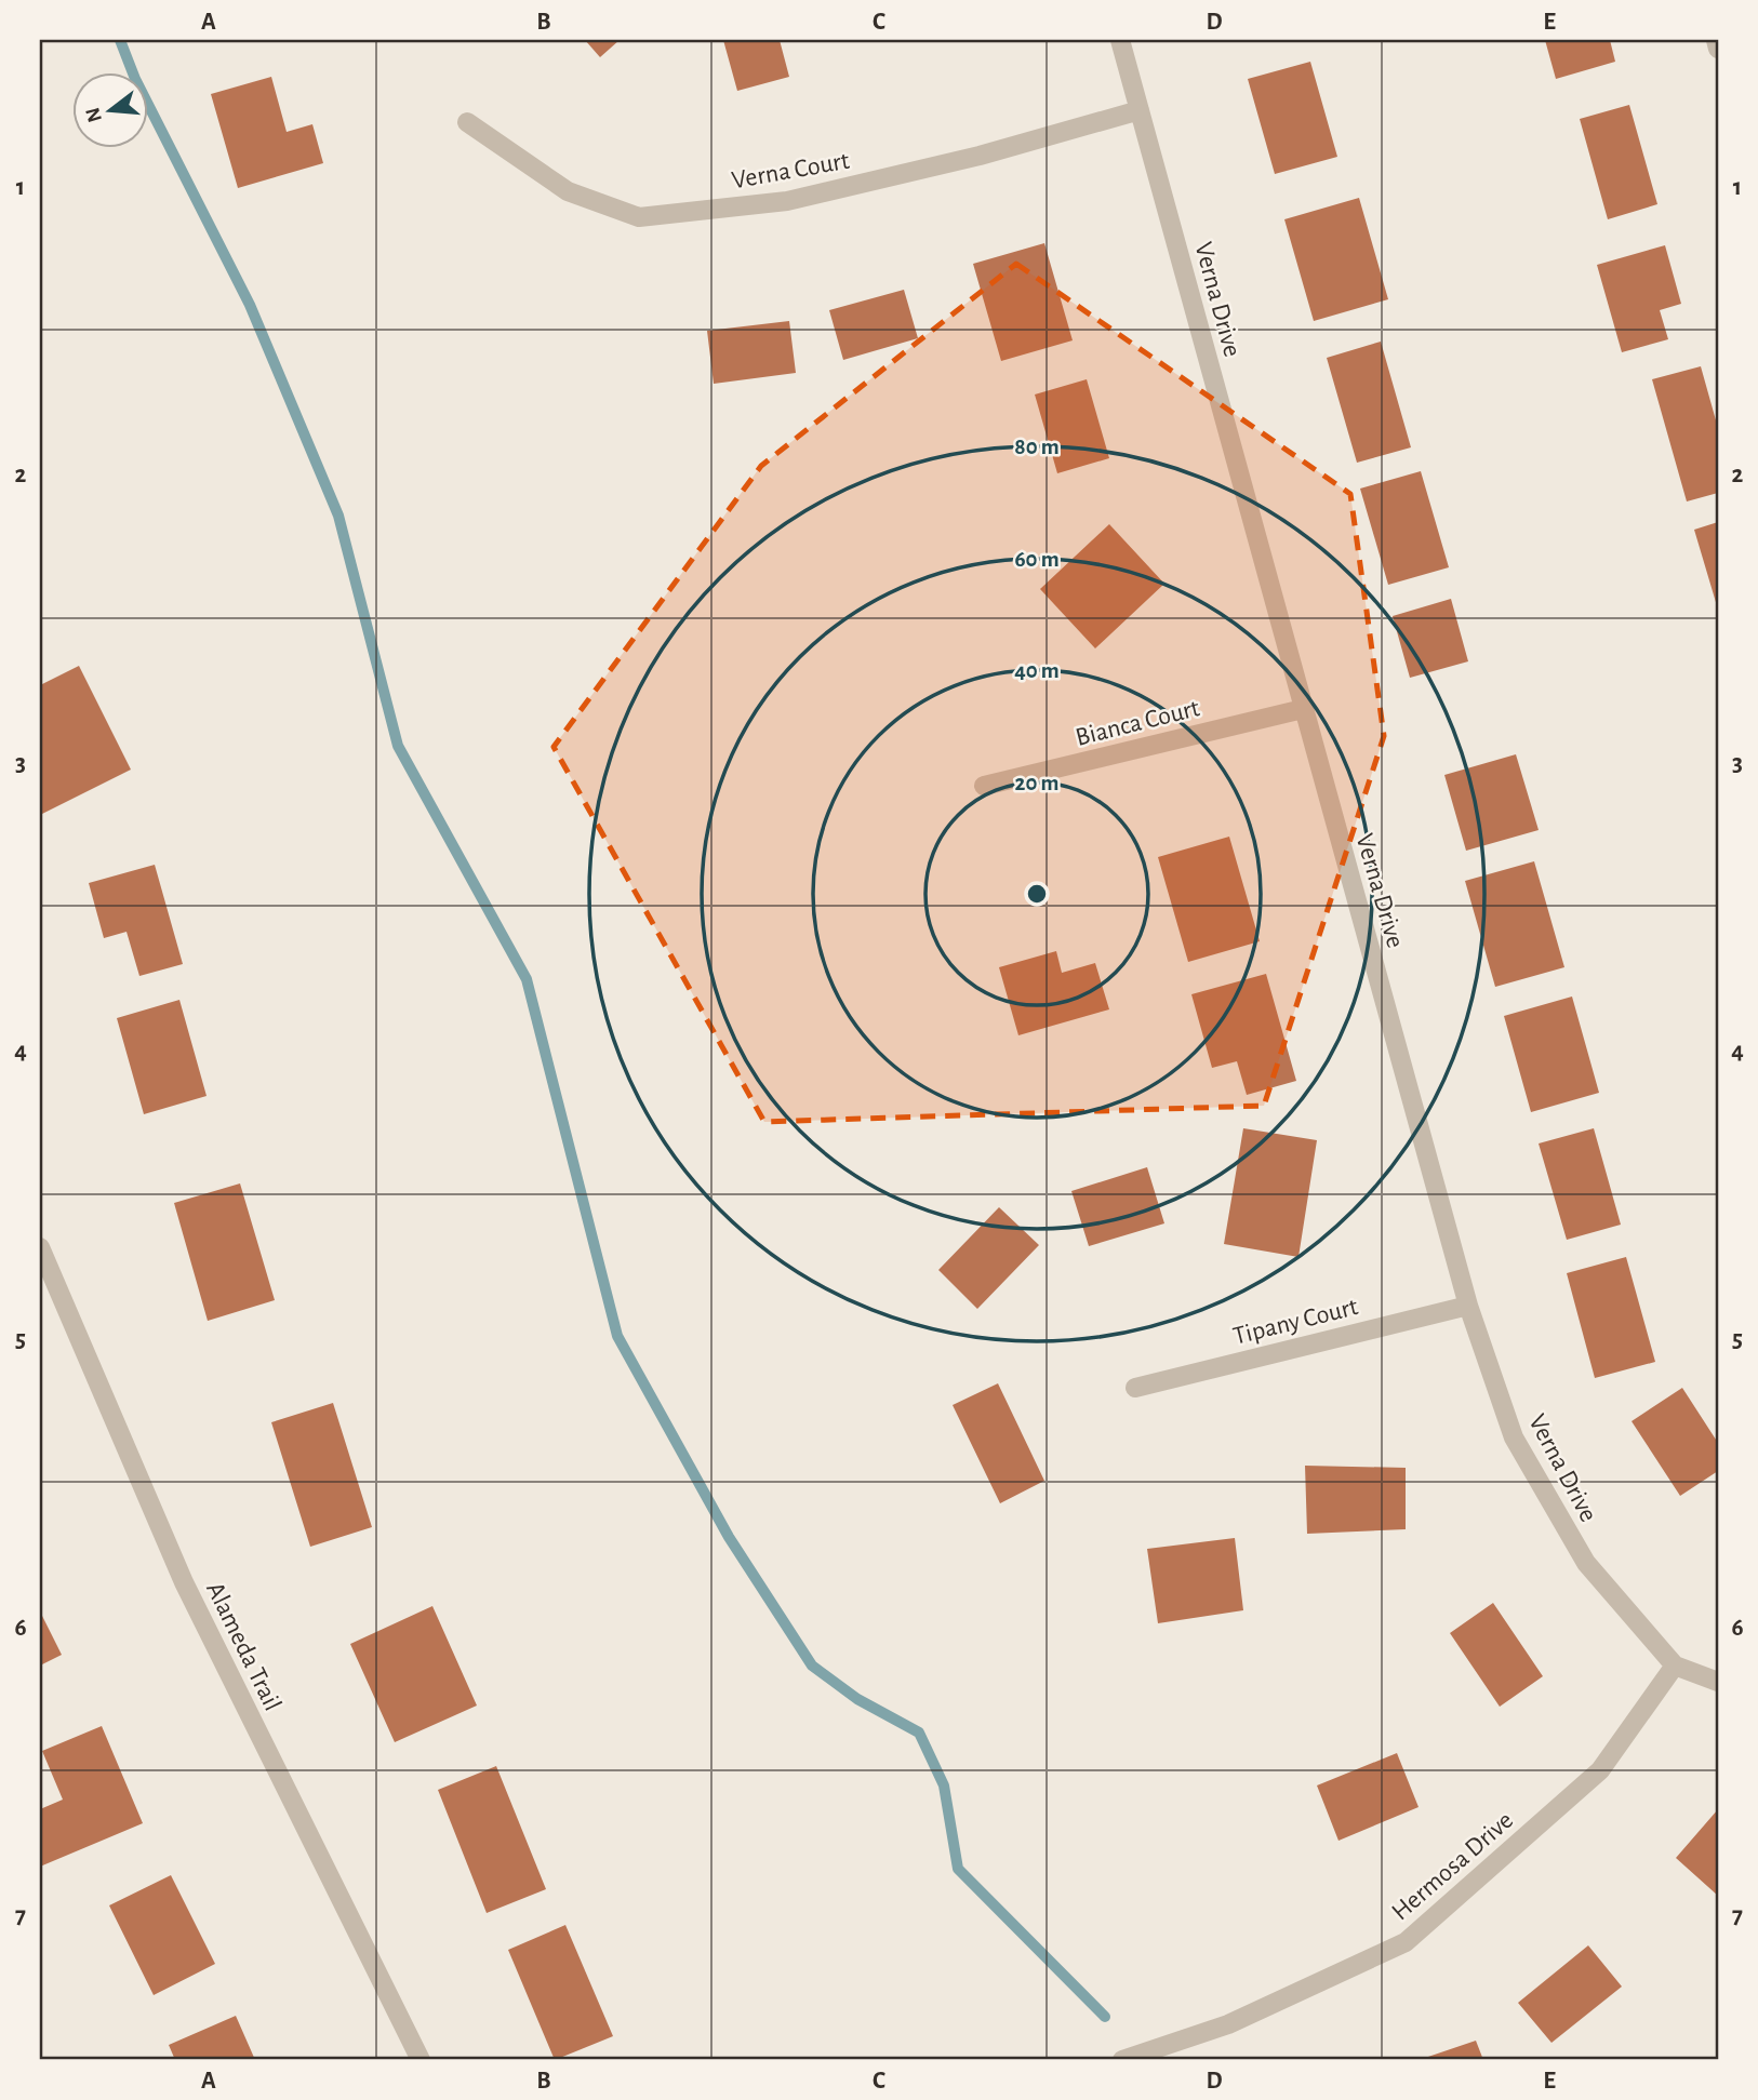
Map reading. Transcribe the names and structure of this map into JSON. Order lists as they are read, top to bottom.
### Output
{
  "streets": {
    "street": [
      "Verna Court",
      "Verna Drive",
      "Bianca Court",
      "Tipany Court",
      "Alameda Trail",
      "Hermosa Drive"
    ]
  },
  "crossings": [
    ["Verna Court", "Verna Drive"],
    ["Verna Drive", "Bianca Court"],
    ["Verna Drive", "Tipany Court"],
    ["Verna Drive", "Hermosa Drive"]
  ],
  "north": "left",
  "grid": {
    "columns": [
      "A",
      "B",
      "C",
      "D",
      "E"
    ],
    "rows": [
      "1",
      "2",
      "3",
      "4",
      "5",
      "6",
      "7"
    ]
  },
  "rings": [
    "80 m",
    "60 m",
    "40 m",
    "20 m"
  ]
}
